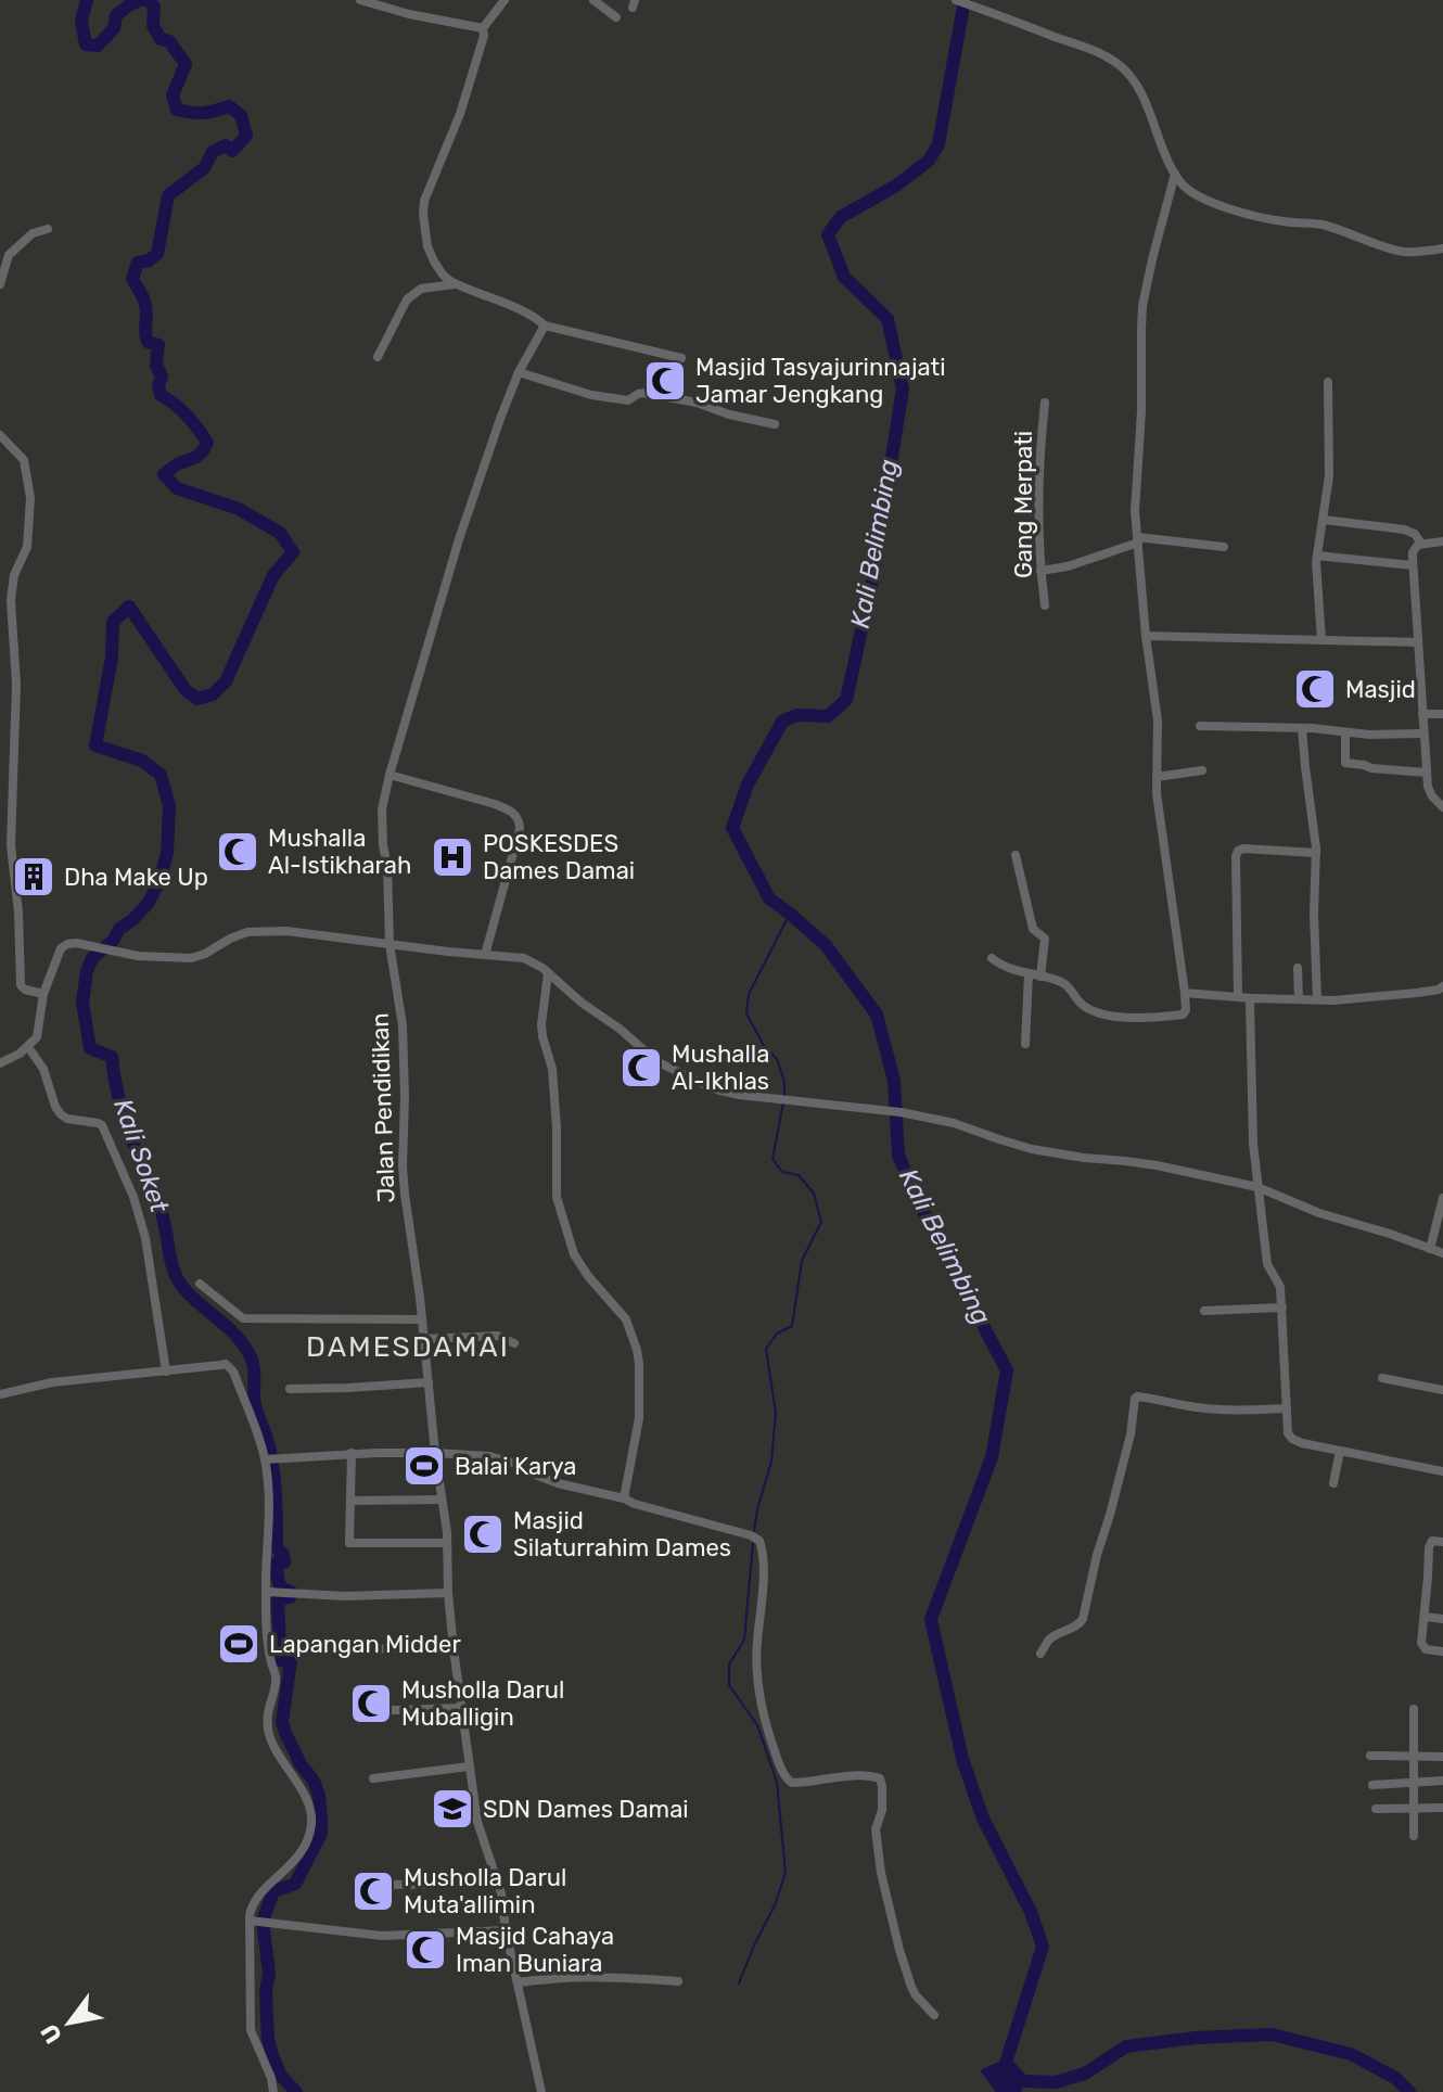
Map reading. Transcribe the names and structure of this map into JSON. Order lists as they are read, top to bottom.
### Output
{
  "streets": {
    "street": ["Gang Merpati", "Jalan Pendidikan"]
  },
  "districts": ["DAMESDAMAI"],
  "water": ["Kali Belimbing", "Kali Soket"],
  "places": {
    "mosque": [
      "Masjid Tasyajurinnajati Jamar Jengkang",
      "Masjid",
      "Mushalla Al-Istikharah",
      "Mushalla Al-Ikhlas",
      "Masjid Silaturrahim Dames",
      "Musholla Darul Muballigin",
      "Musholla Darul Muta'allimin",
      "Masjid Cahaya Iman Buniara"
    ],
    "hospital": ["POSKESDES Dames Damai"],
    "building": ["Dha Make Up"],
    "sports": ["Balai Karya", "Lapangan Midder"],
    "school or university": ["SDN Dames Damai"]
  },
  "north": "bottom left"
}
